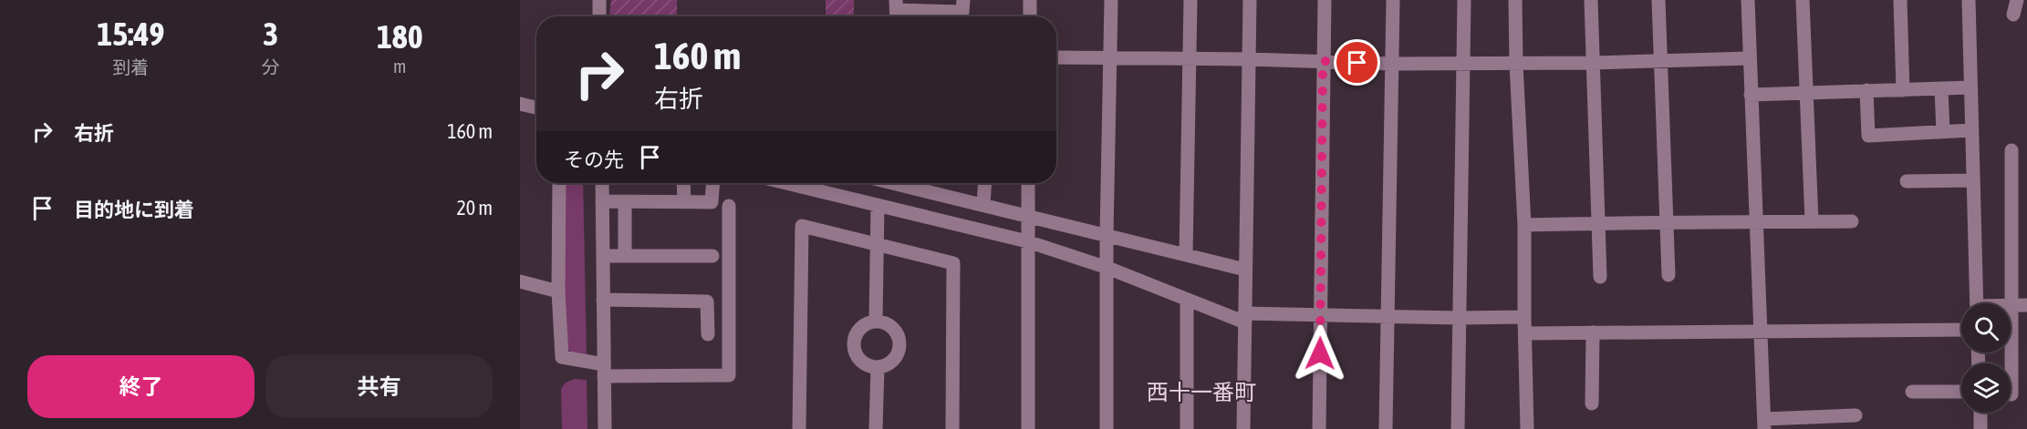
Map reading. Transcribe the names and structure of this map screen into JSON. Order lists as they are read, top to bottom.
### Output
{
  "districts": ["西十一番町"],
  "page": {
    "eta": [
      "15:49",
      "到着",
      "3",
      "分",
      "180",
      "m"
    ],
    "turn": ["160 m", "右折"],
    "list": [
      {
        "name": "右折",
        "value": "160 m"
      },
      {
        "name": "目的地に到着",
        "value": "20 m"
      }
    ],
    "then": "その先",
    "buttons": ["終了", "共有"]
  }
}
